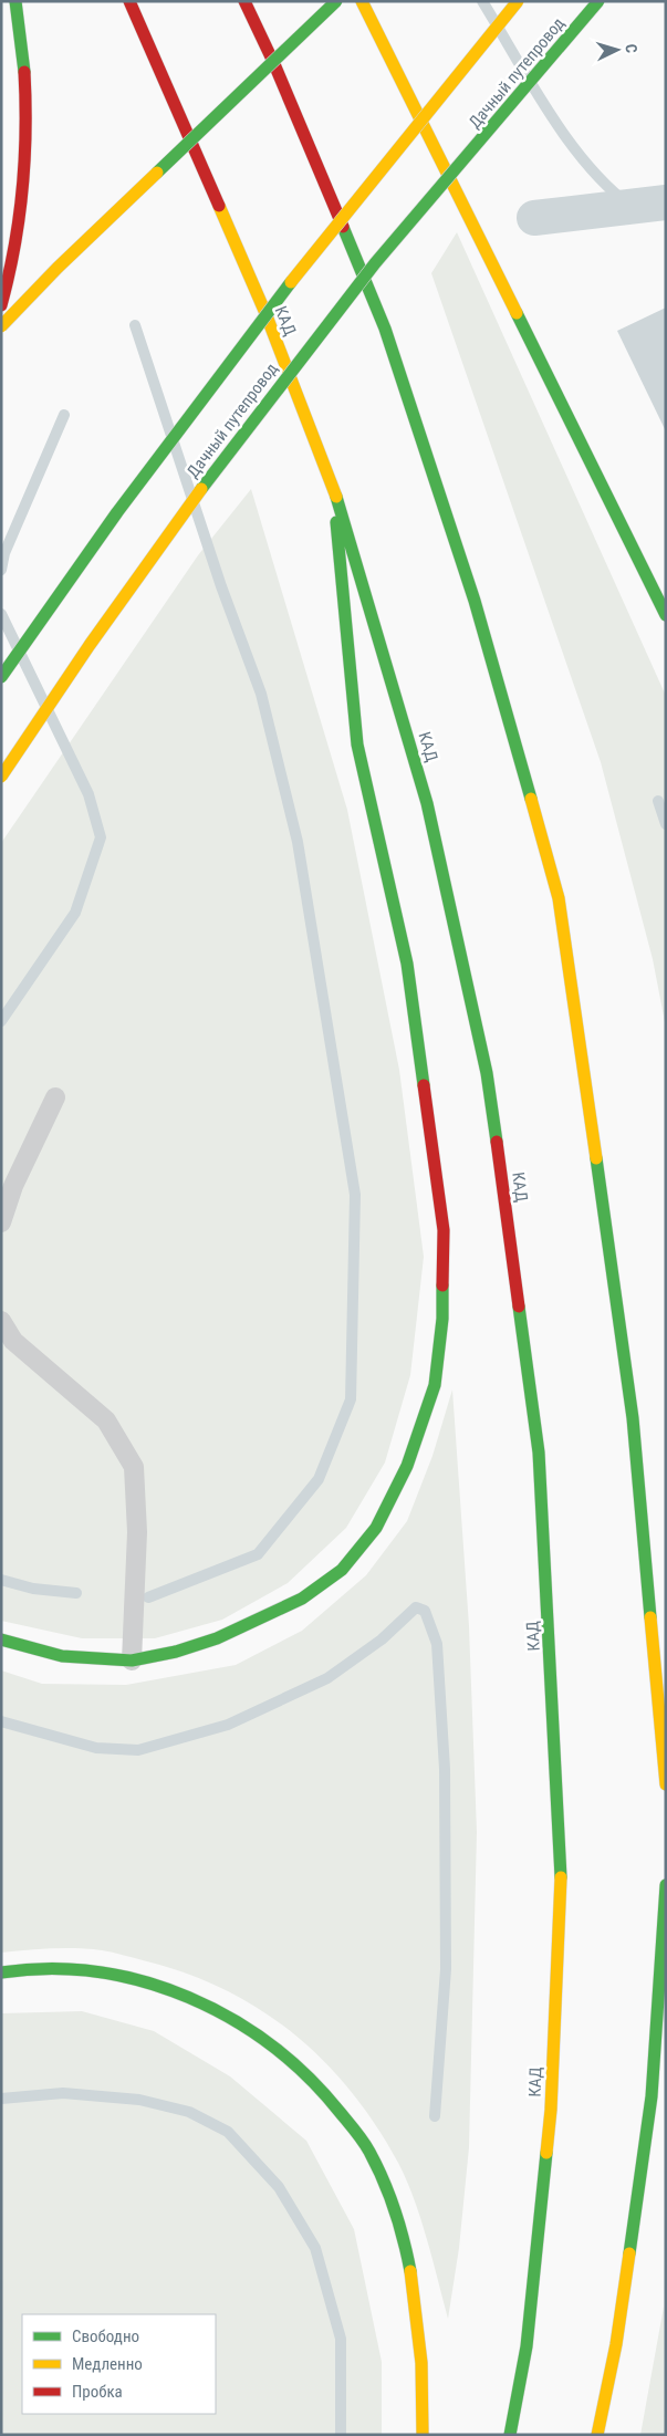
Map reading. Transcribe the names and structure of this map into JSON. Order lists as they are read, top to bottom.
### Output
{
  "streets": {
    "main road": ["Дачный путепровод", "КАД"]
  },
  "legend": ["Свободно", "Медленно", "Пробка"],
  "north": "right"
}
